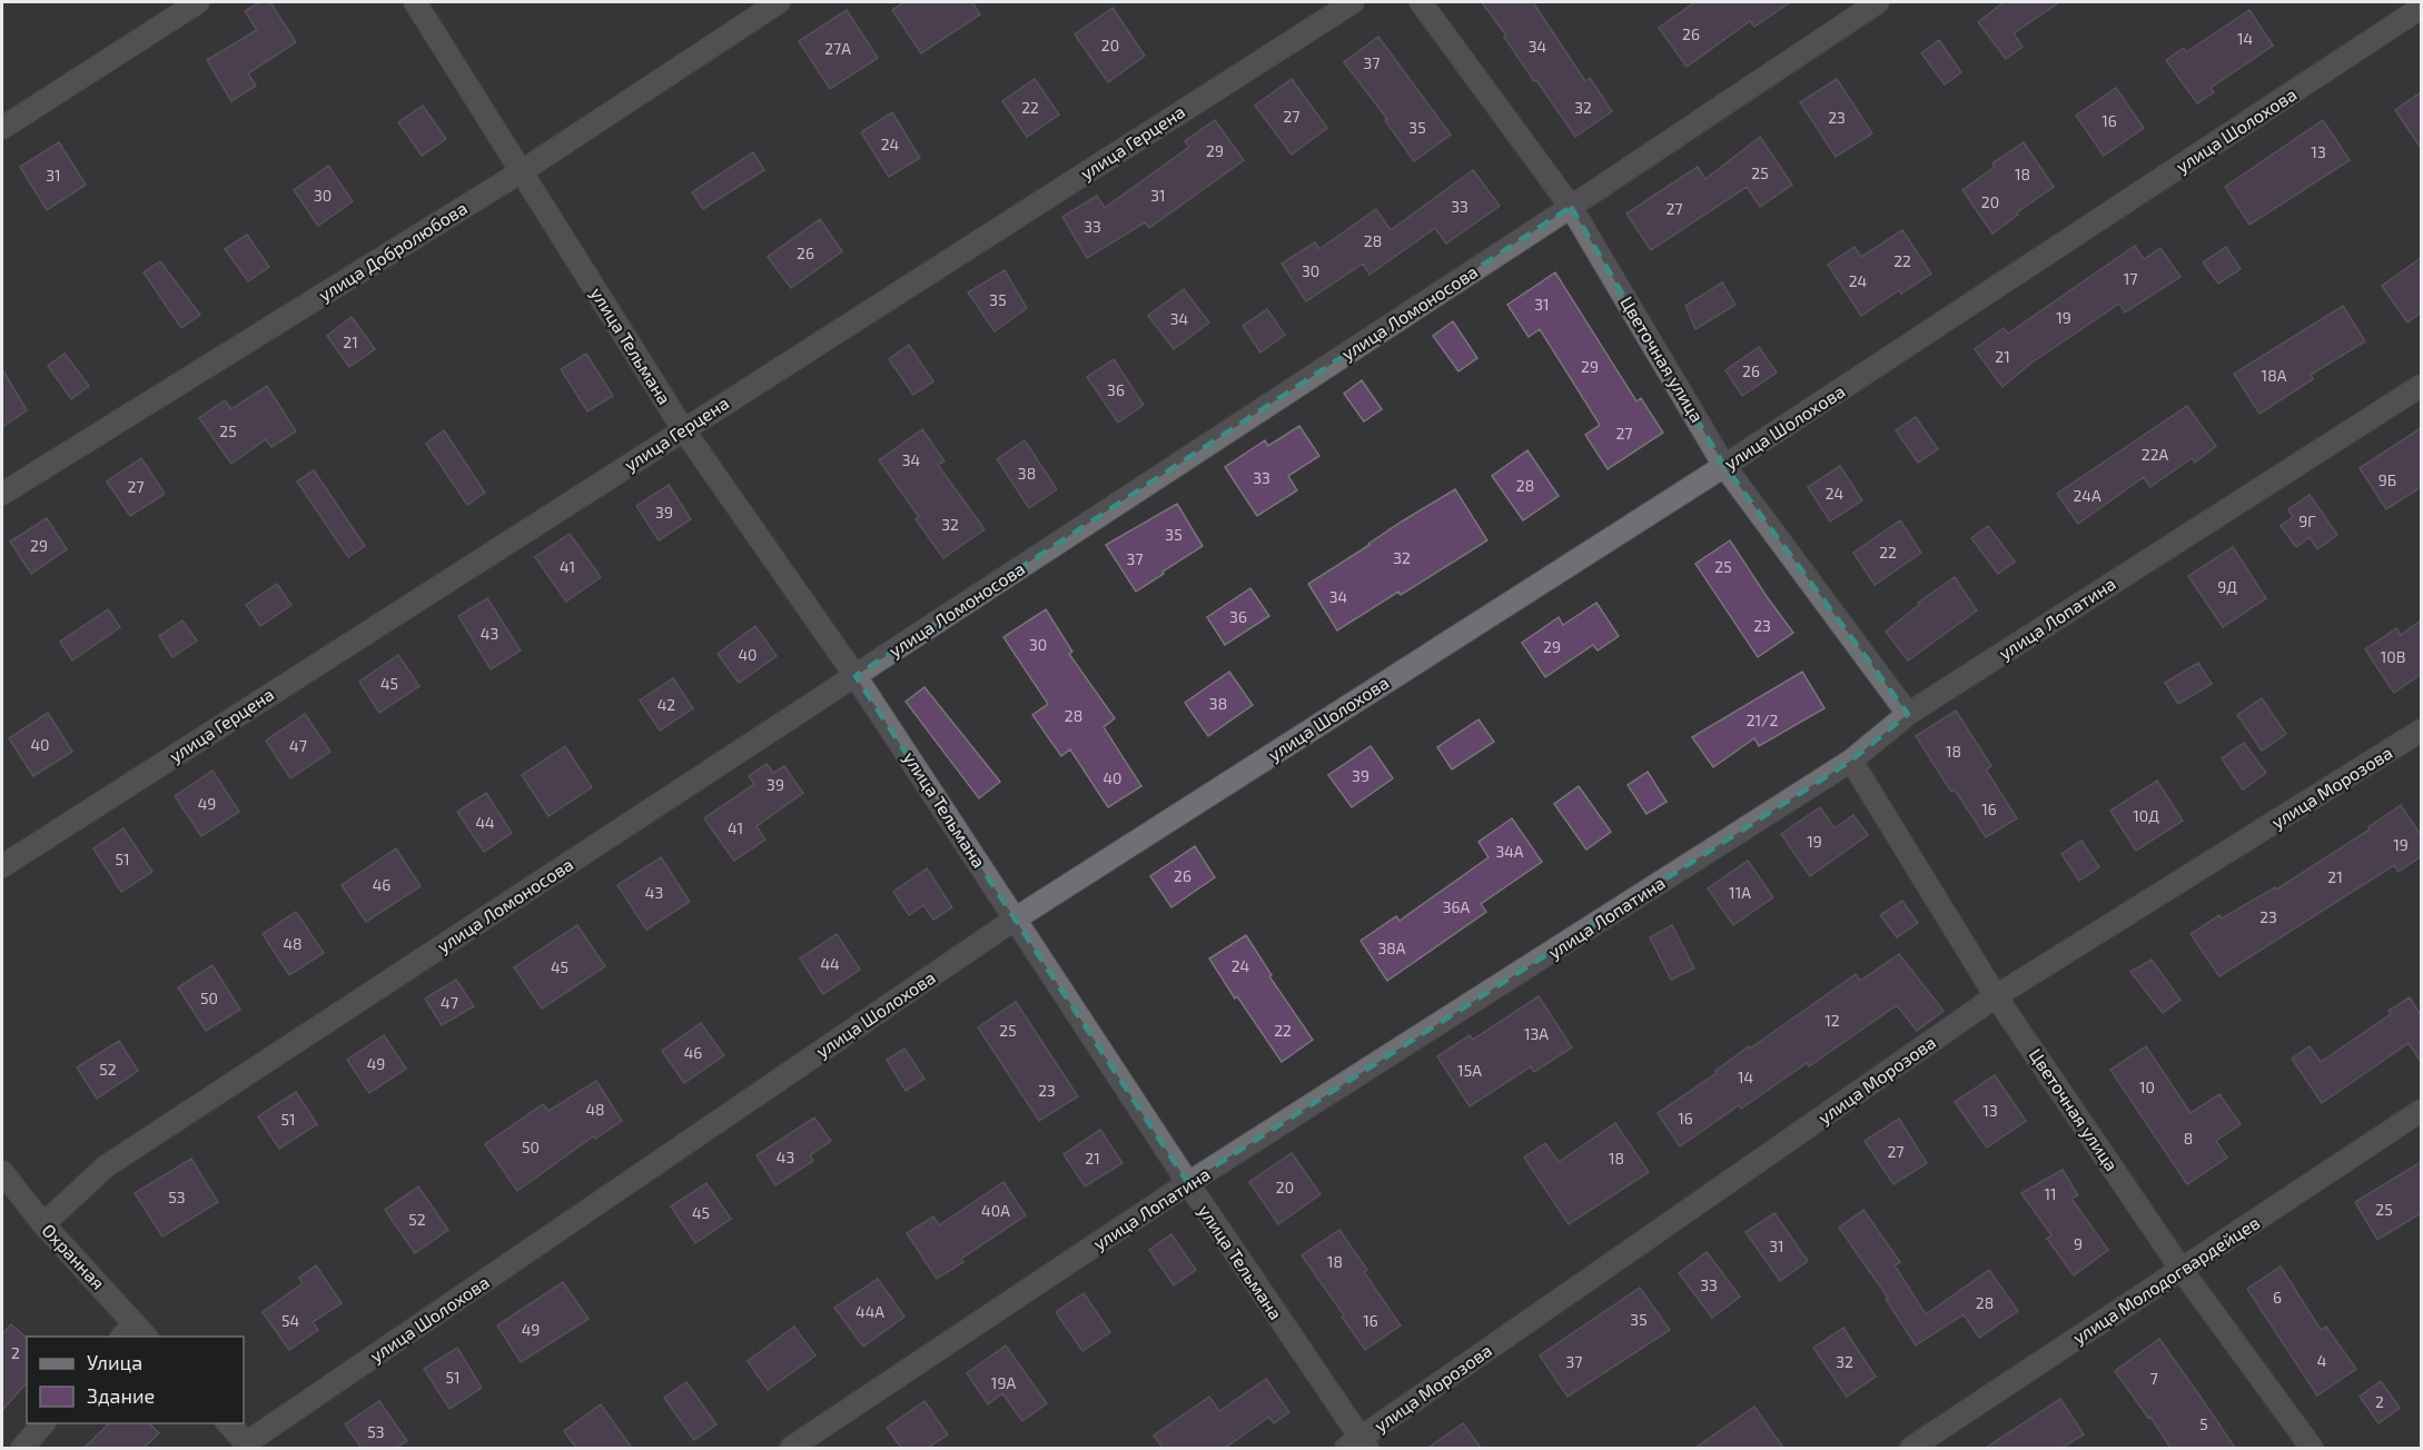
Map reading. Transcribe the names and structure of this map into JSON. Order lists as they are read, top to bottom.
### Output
{
  "streets": {
    "street": [
      "улица Шолохова",
      "улица Герцена",
      "улица Добролюбова",
      "улица Ломоносова",
      "улица Тельмана",
      "Цветочная улица",
      "улица Лопатина",
      "улица Морозова",
      "Охранная",
      "улица Молодогвардейцев"
    ]
  },
  "crossings": [
    ["улица Шолохова", "улица Тельмана"],
    ["улица Шолохова", "Цветочная улица"],
    ["улица Герцена", "улица Тельмана"],
    ["улица Добролюбова", "улица Тельмана"],
    ["улица Ломоносова", "улица Тельмана"],
    ["улица Ломоносова", "Цветочная улица"],
    ["улица Ломоносова", "Охранная"],
    ["улица Тельмана", "улица Лопатина"],
    ["улица Тельмана", "улица Морозова"],
    ["Цветочная улица", "улица Лопатина"],
    ["Цветочная улица", "улица Морозова"],
    ["Цветочная улица", "улица Молодогвардейцев"]
  ],
  "house_numbers": [
    "26",
    "14",
    "20",
    "34",
    "27А",
    "37",
    "22",
    "32",
    "27",
    "23",
    "16",
    "35",
    "24",
    "29",
    "13",
    "25",
    "18",
    "31",
    "30",
    "31",
    "20",
    "33",
    "27",
    "33",
    "28",
    "26",
    "22",
    "30",
    "17",
    "24",
    "35",
    "31",
    "19",
    "34",
    "21",
    "21",
    "29",
    "26",
    "18А",
    "36",
    "25",
    "27",
    "22А",
    "34",
    "38",
    "33",
    "9Б",
    "28",
    "27",
    "24",
    "24А",
    "39",
    "9Г",
    "32",
    "35",
    "29",
    "22",
    "32",
    "37",
    "41",
    "25",
    "9Д",
    "34",
    "36",
    "23",
    "43",
    "30",
    "29",
    "40",
    "10В",
    "45",
    "38",
    "42",
    "28",
    "21/2",
    "40",
    "47",
    "18",
    "39",
    "40",
    "39",
    "49",
    "16",
    "10Д",
    "44",
    "41",
    "19",
    "19",
    "34А",
    "51",
    "26",
    "21",
    "46",
    "43",
    "11А",
    "36А",
    "23",
    "48",
    "38А",
    "44",
    "24",
    "45",
    "50",
    "47",
    "12",
    "25",
    "22",
    "13А",
    "46",
    "49",
    "52",
    "15А",
    "14",
    "10",
    "23",
    "48",
    "13",
    "16",
    "51",
    "8",
    "50",
    "27",
    "43",
    "21",
    "18",
    "20",
    "11",
    "53",
    "25",
    "40А",
    "45",
    "52",
    "9",
    "31",
    "18",
    "33",
    "6",
    "28",
    "44А",
    "35",
    "54",
    "16",
    "49",
    "2",
    "4",
    "37",
    "32",
    "51",
    "7",
    "19А",
    "2",
    "5",
    "53"
  ],
  "legend": ["Улица", "Здание"]
}
